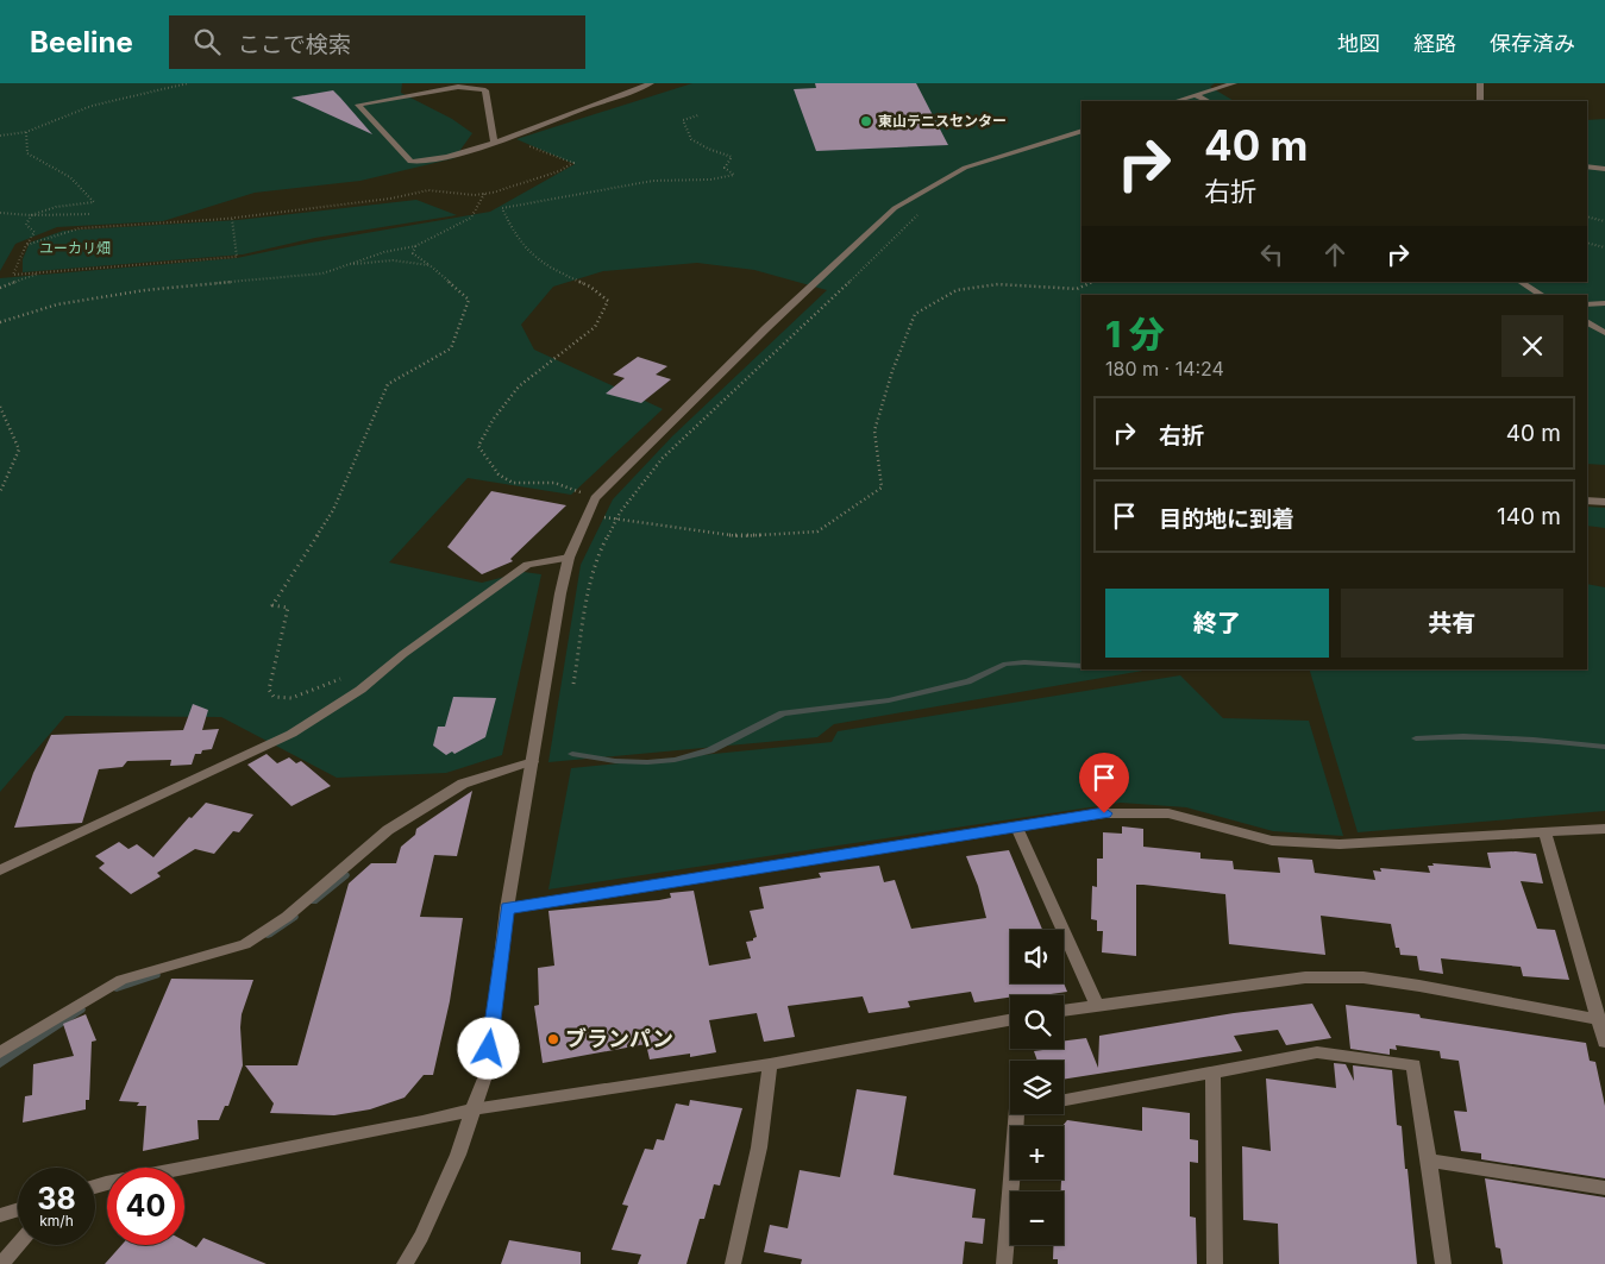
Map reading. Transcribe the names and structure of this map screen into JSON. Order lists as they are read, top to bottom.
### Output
{
  "parks": ["ユーカリ畑"],
  "places": ["東山テニスセンター", "ブランパン"],
  "page": {
    "header": "Beeline",
    "search": "ここで検索",
    "nav": ["地図", "経路", "保存済み"],
    "turn": ["40 m", "右折"],
    "heading": ["1 分", "180 m · 14:24"],
    "list": [
      {
        "name": "右折",
        "value": "40 m"
      },
      {
        "name": "目的地に到着",
        "value": "140 m"
      }
    ],
    "buttons": ["終了", "共有"],
    "map_buttons": ["+", "−"],
    "speed": "38 km/h",
    "limit": "40"
  }
}
